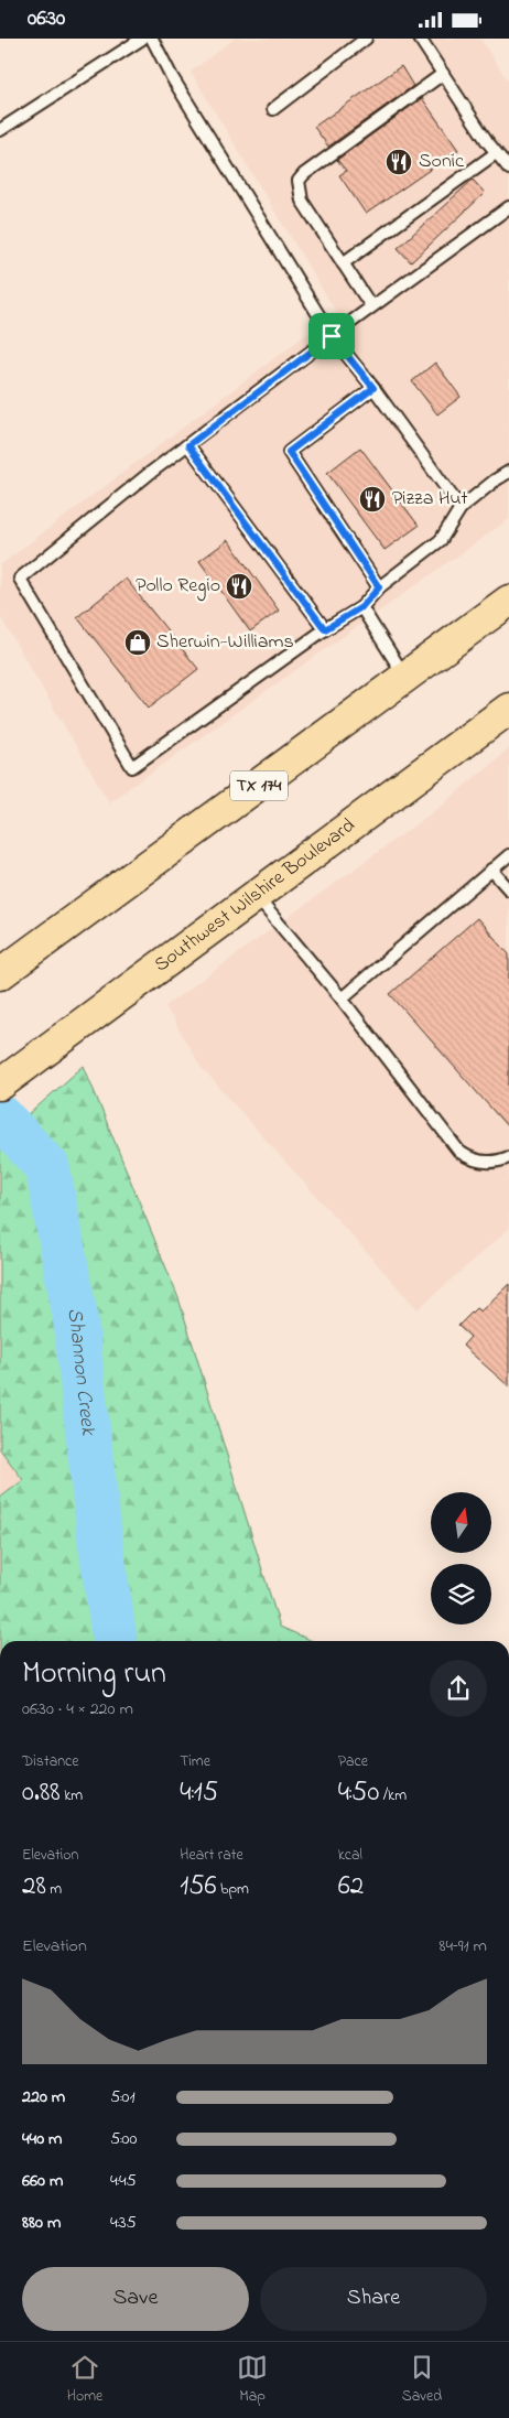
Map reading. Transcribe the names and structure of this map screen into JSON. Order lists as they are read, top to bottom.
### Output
{
  "streets": {
    "main road": ["TX 174", "Southwest Wilshire Boulevard"]
  },
  "water": ["Shannon Creek"],
  "places": {
    "restaurant": ["Sonic", "Pizza Hut", "Pollo Regio"],
    "shop": ["Sherwin-Williams"]
  },
  "north": "top",
  "page": {
    "status": "06:30",
    "heading": ["Morning run", "06:30 · 4 × 220 m"],
    "stats": [
      ["Distance", "0.88 km"],
      ["Time", "4:15"],
      ["Pace", "4:50 /km"],
      ["Elevation", "28 m"],
      ["Heart rate", "156 bpm"],
      ["kcal", "62"]
    ],
    "chart": ["Elevation", "84–91 m"],
    "list": [
      {
        "name": "220 m",
        "note": "5:01"
      },
      {
        "name": "440 m",
        "note": "5:00"
      },
      {
        "name": "660 m",
        "note": "4:45"
      },
      {
        "name": "880 m",
        "note": "4:35"
      }
    ],
    "buttons": ["Save", "Share"],
    "tabs": ["Home", "Map", "Saved"]
  }
}
